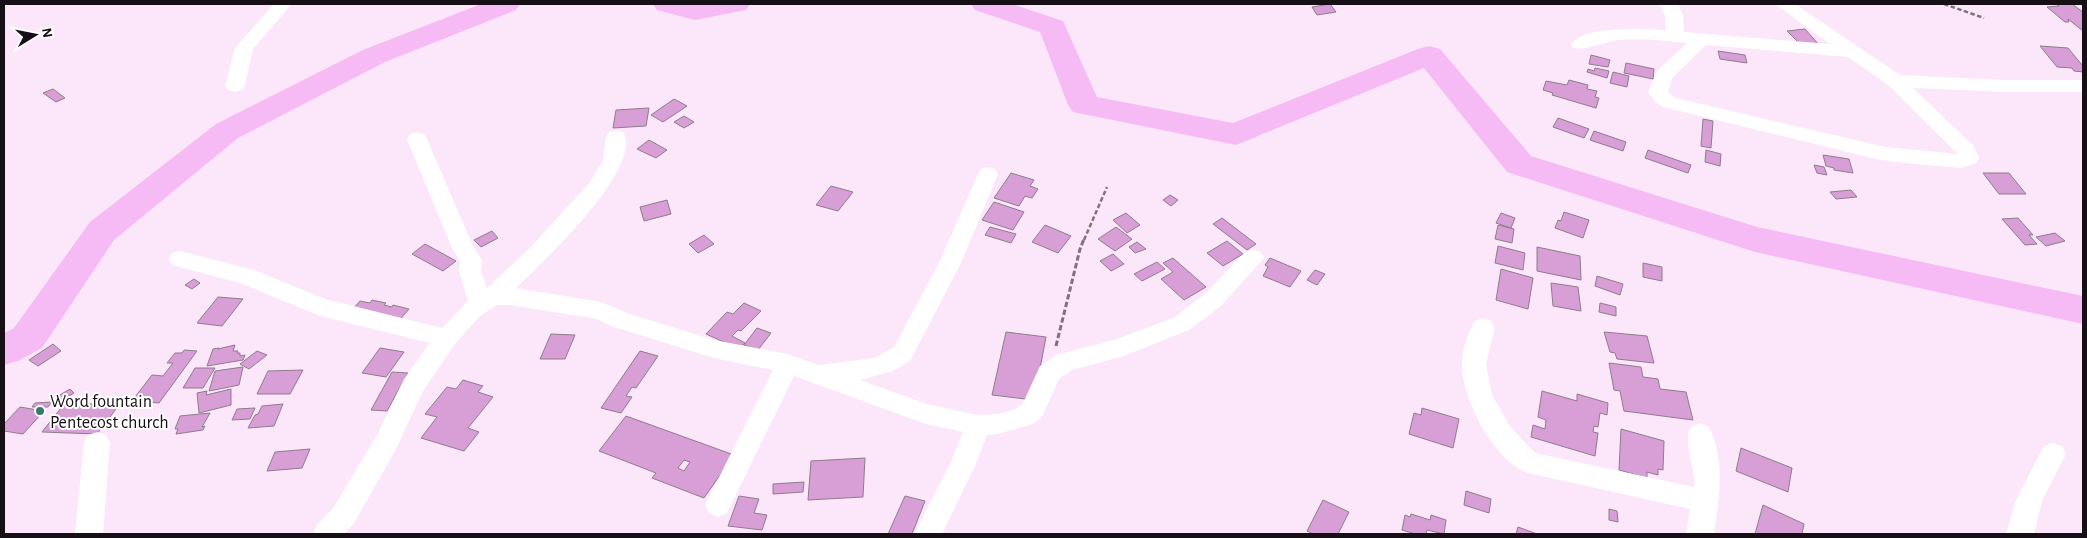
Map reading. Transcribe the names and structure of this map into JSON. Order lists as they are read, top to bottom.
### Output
{
  "places": ["Word fountain Pentecost church"],
  "north": "right"
}
